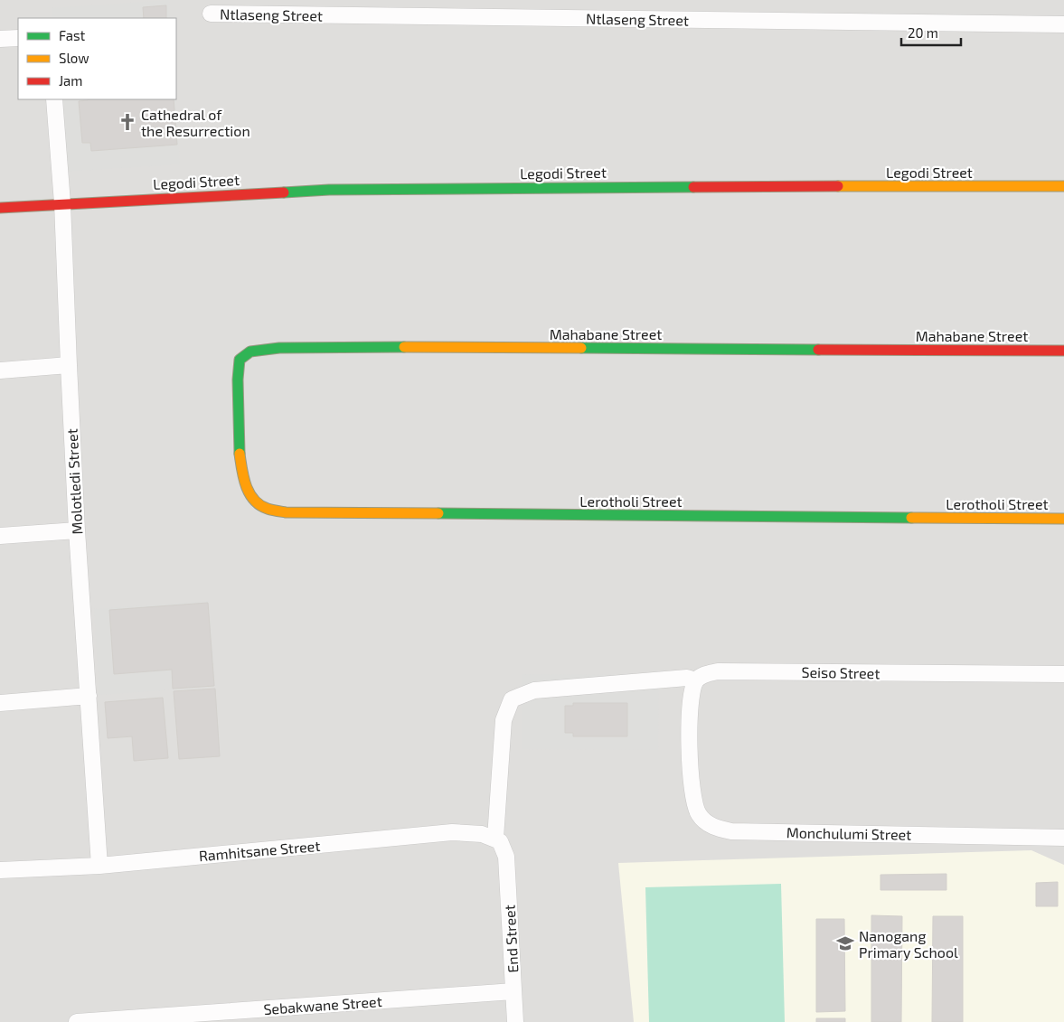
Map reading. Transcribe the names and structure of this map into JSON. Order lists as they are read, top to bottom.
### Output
{
  "streets": {
    "street": [
      "Ntlaseng Street",
      "Legodi Street",
      "Mahabane Street",
      "Molotledi Street",
      "Lerotholi Street",
      "Seiso Street",
      "Monchulumi Street",
      "Ramhitsane Street",
      "End Street",
      "Sebakwane Street"
    ]
  },
  "crossings": [
    ["Legodi Street", "Molotledi Street"],
    ["Mahabane Street", "Lerotholi Street"],
    ["Molotledi Street", "Ramhitsane Street"],
    ["Seiso Street", "Monchulumi Street"],
    ["Ramhitsane Street", "End Street"],
    ["End Street", "Sebakwane Street"]
  ],
  "places": {
    "church": ["Cathedral of the Resurrection"],
    "school or university": ["Nanogang Primary School"]
  },
  "legend": ["Fast", "Slow", "Jam"],
  "scale_bar": "20 m"
}
